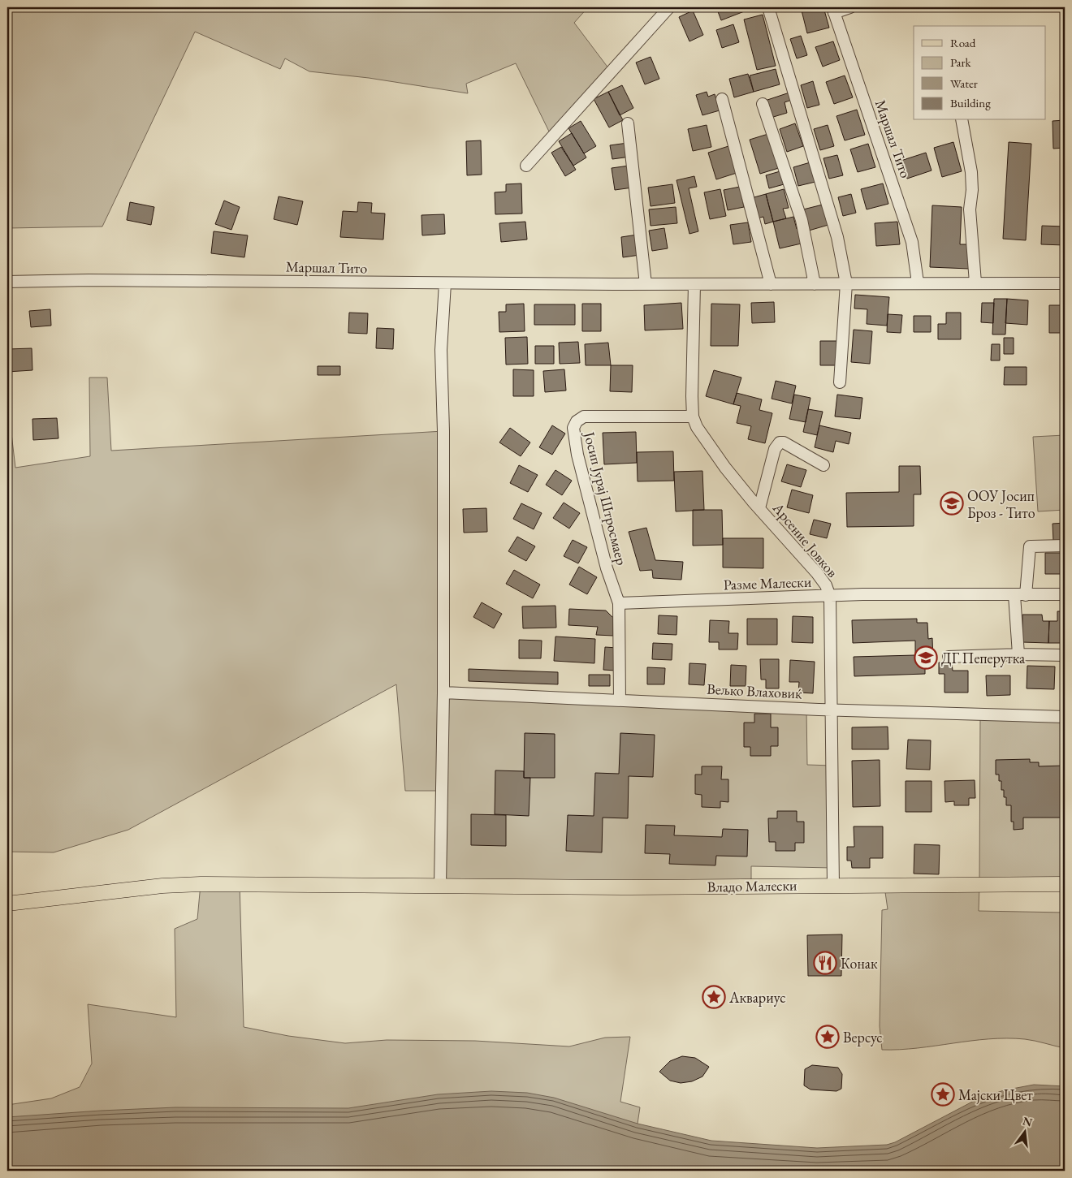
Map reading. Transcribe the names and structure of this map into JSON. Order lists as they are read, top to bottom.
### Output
{
  "streets": {
    "main road": ["Владо Малески"],
    "street": [
      "Маршал Тито",
      "Јосип Јурај Штросмаер",
      "Арсение Јовков",
      "Разме Малески",
      "Вељко Влаховиќ"
    ]
  },
  "crossings": [
    ["Маршал Тито", "Арсение Јовков"],
    ["Јосип Јурај Штросмаер", "Арсение Јовков"],
    ["Јосип Јурај Штросмаер", "Разме Малески"],
    ["Јосип Јурај Штросмаер", "Вељко Влаховиќ"],
    ["Арсение Јовков", "Разме Малески"],
    ["Арсение Јовков", "Вељко Влаховиќ"],
    ["Арсение Јовков", "Владо Малески"]
  ],
  "places": {
    "school or university": ["ООУ Јосип Броз - Тито", "ДГ Пеперутка"],
    "restaurant": ["Конак"],
    "place": ["Аквариус", "Версус", "Мајски Цвет"]
  },
  "legend": [
    "Road",
    "Park",
    "Water",
    "Building"
  ],
  "north": "top"
}
